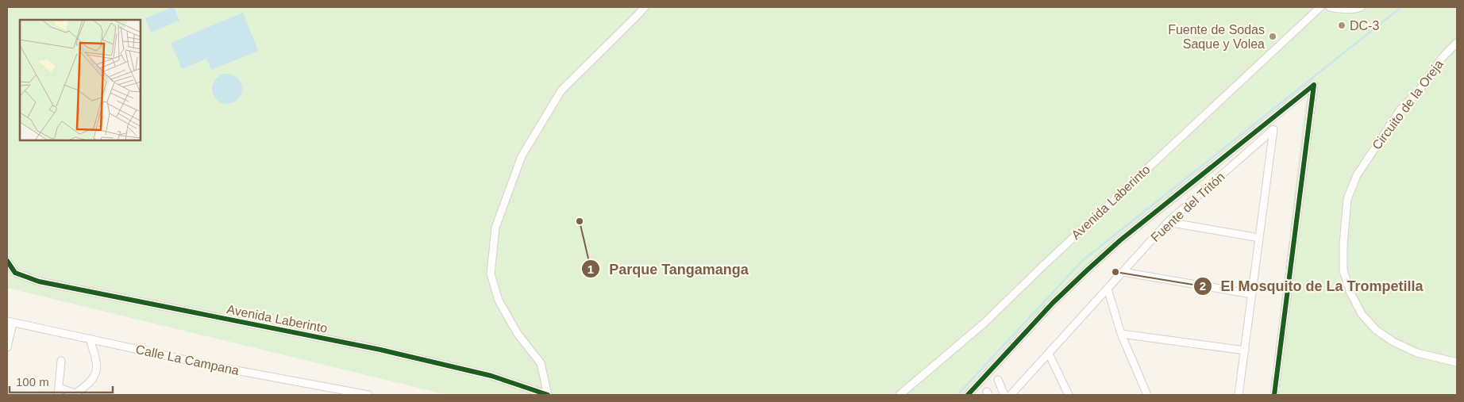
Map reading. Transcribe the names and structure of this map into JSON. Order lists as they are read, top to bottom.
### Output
{
  "streets": {
    "street": [
      "Circuito de la Oreja",
      "Avenida Laberinto",
      "Fuente del Tritón",
      "Calle La Campana"
    ]
  },
  "places": [
    "DC-3",
    "Fuente de Sodas Saque y Volea",
    "Parque Tangamanga",
    "El Mosquito de La Trompetilla"
  ],
  "scale_bar": "100 m"
}
